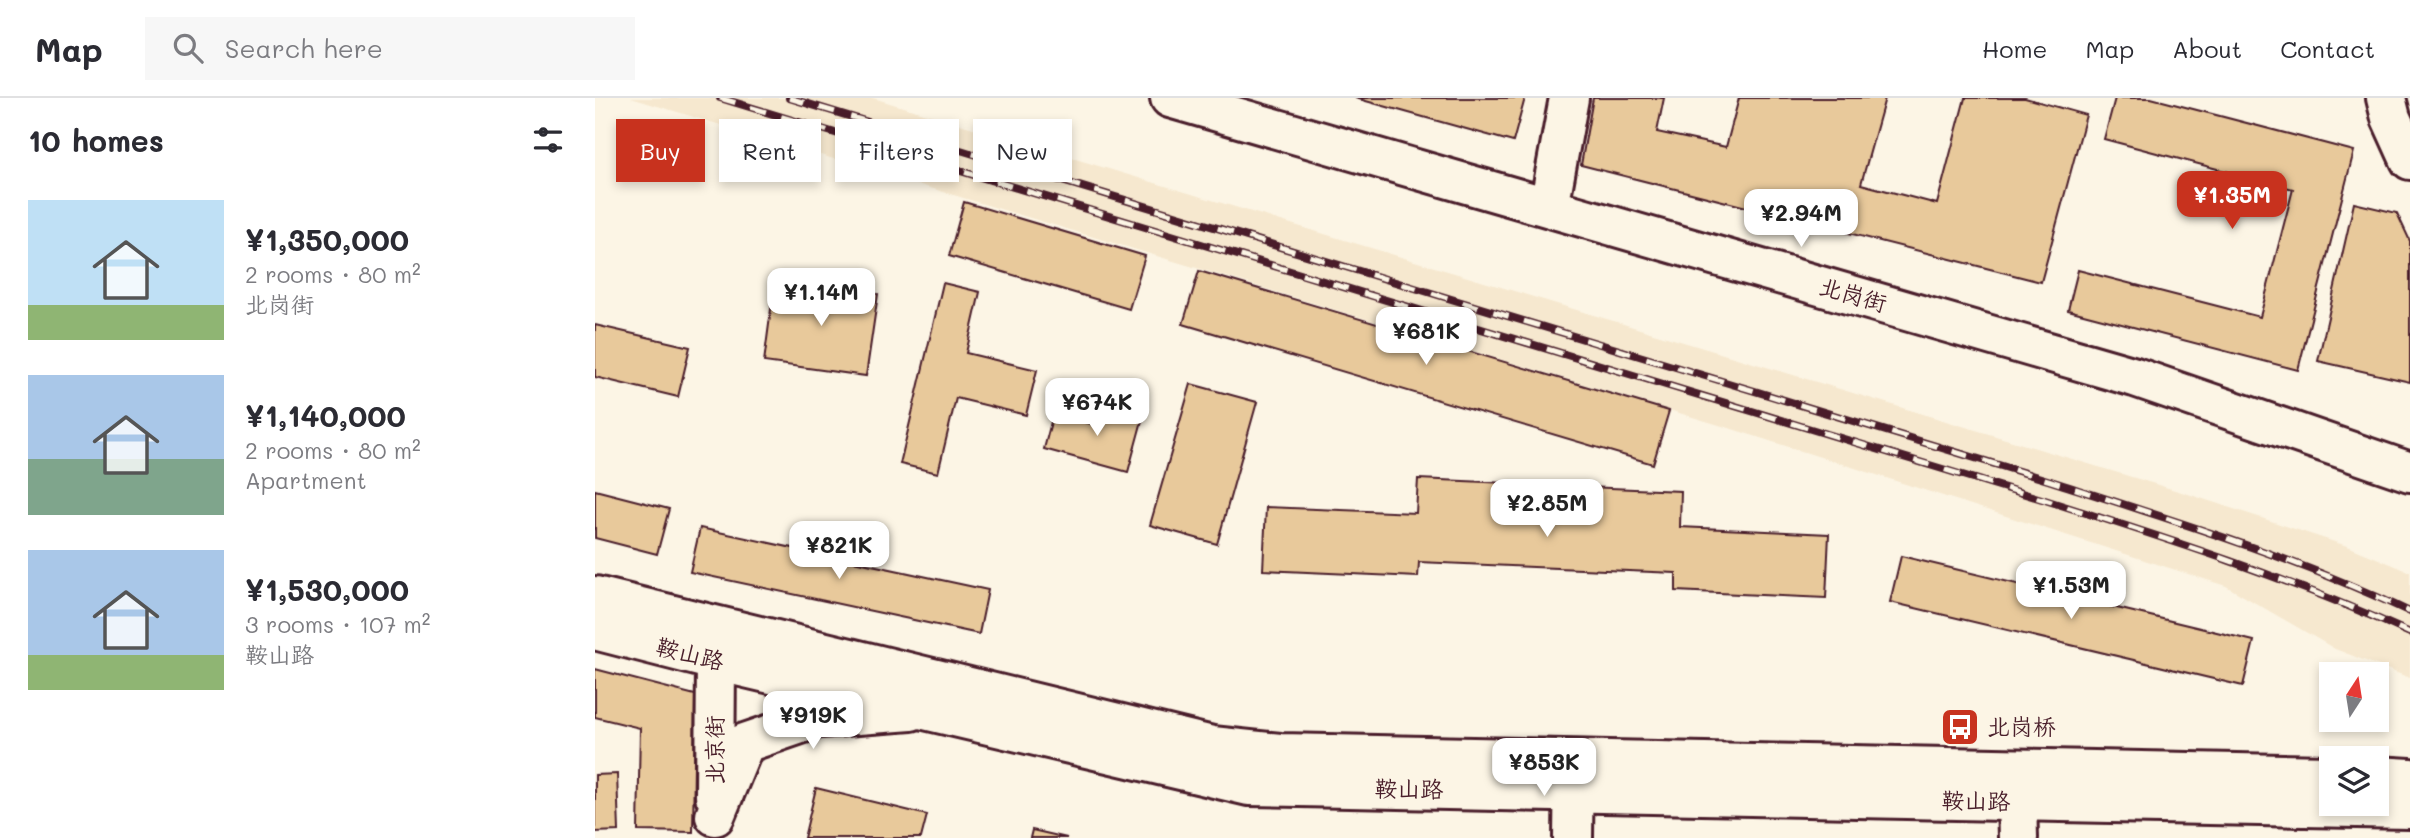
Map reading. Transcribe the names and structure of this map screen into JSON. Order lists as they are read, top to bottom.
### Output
{
  "streets": {
    "main road": ["北岗街", "鞍山路", "北京街"]
  },
  "crossings": [
    ["鞍山路", "北京街"]
  ],
  "places": {
    "bus stop": ["北岗桥"]
  },
  "north": "top",
  "page": {
    "header": "Map",
    "search": "Search here",
    "nav": [
      "Home",
      "Map",
      "About",
      "Contact"
    ],
    "heading": "10 homes",
    "chip": [
      "Buy",
      "Rent",
      "Filters",
      "New"
    ],
    "price": [
      "¥1.35M",
      "¥2.94M",
      "¥1.14M",
      "¥681K",
      "¥674K",
      "¥2.85M",
      "¥821K",
      "¥1.53M",
      "¥919K",
      "¥853K"
    ],
    "list": [
      {
        "name": "¥1,350,000",
        "note": "2 rooms · 80 m² · 北岗街"
      },
      {
        "name": "¥1,140,000",
        "note": "2 rooms · 80 m² · Apartment"
      },
      {
        "name": "¥1,530,000",
        "note": "3 rooms · 107 m² · 鞍山路"
      }
    ]
  }
}
